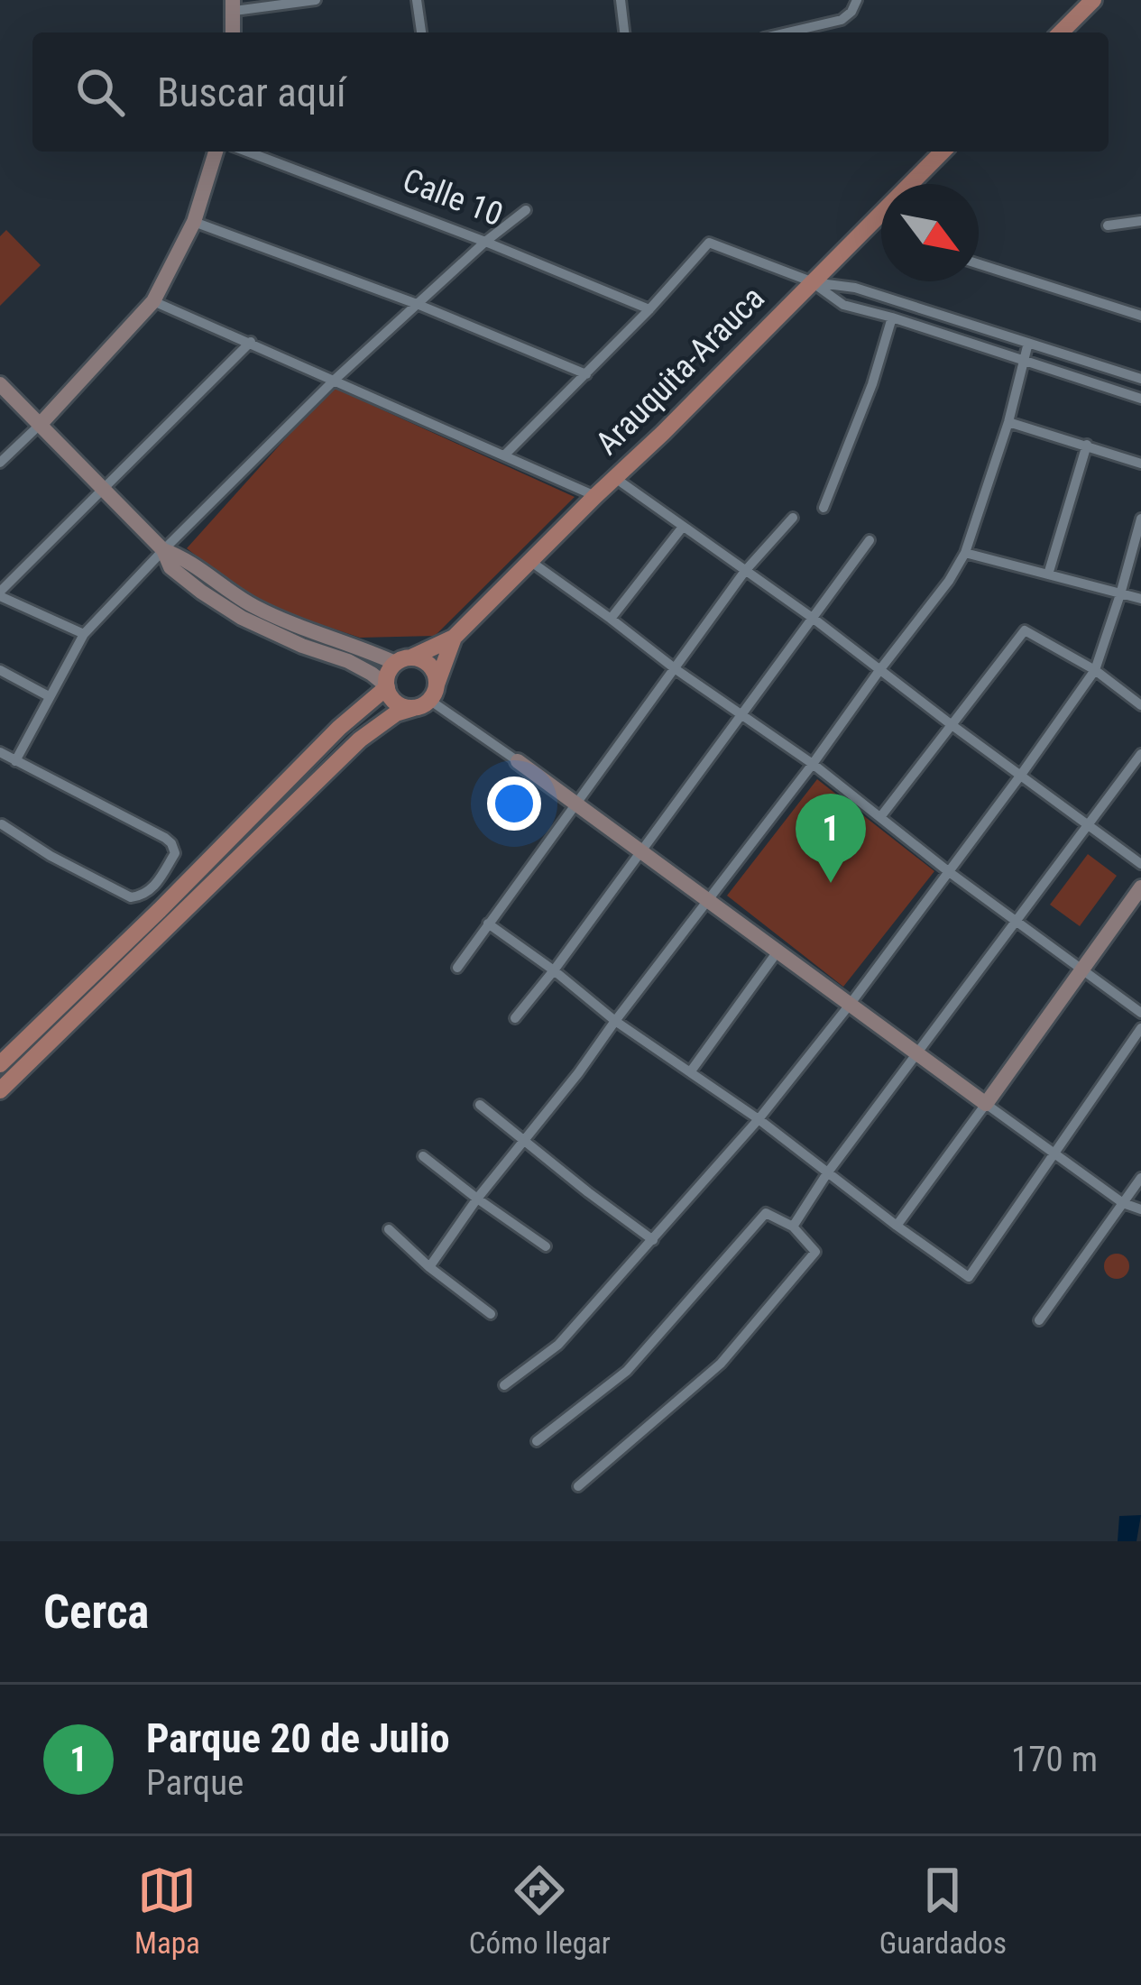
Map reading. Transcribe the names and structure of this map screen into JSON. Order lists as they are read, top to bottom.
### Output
{
  "streets": {
    "main road": ["Arauquita-Arauca"],
    "street": ["Calle 10"]
  },
  "north": "bottom right",
  "page": {
    "search": "Buscar aquí",
    "pins": "1",
    "heading": "Cerca",
    "list": [
      {
        "mark": "1",
        "name": "Parque 20 de Julio",
        "note": "Parque",
        "value": "170 m"
      }
    ],
    "nav": ["Mapa", "Cómo llegar", "Guardados"]
  }
}
